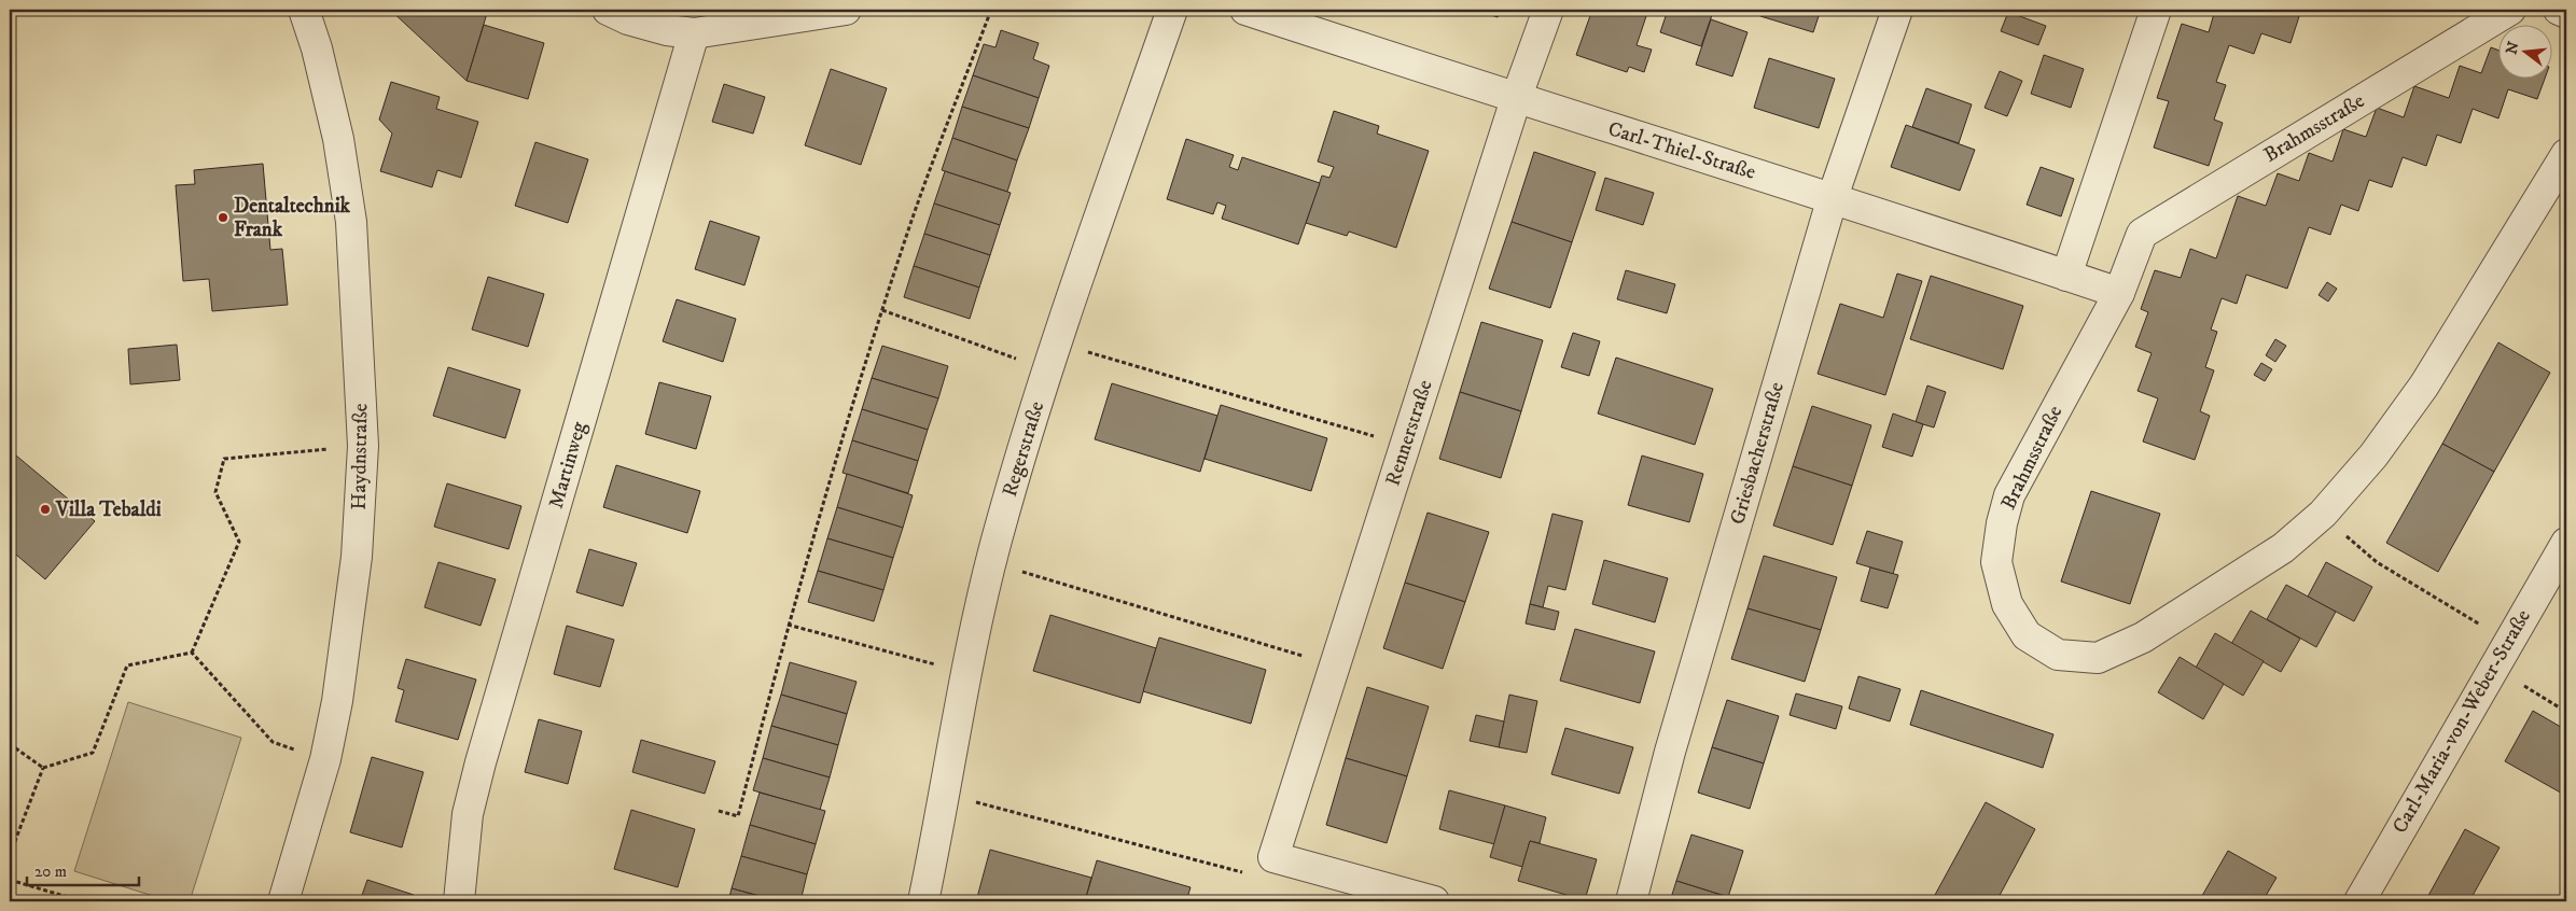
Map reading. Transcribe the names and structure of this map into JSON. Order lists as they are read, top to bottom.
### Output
{
  "streets": {
    "street": [
      "Brahmsstraße",
      "Carl-Thiel-Straße",
      "Rennerstraße",
      "Regerstraße",
      "Griesbacherstraße",
      "Haydnstraße",
      "Martinweg",
      "Carl-Maria-von-Weber-Straße"
    ]
  },
  "crossings": [
    ["Brahmsstraße", "Carl-Thiel-Straße"],
    ["Carl-Thiel-Straße", "Rennerstraße"],
    ["Carl-Thiel-Straße", "Griesbacherstraße"]
  ],
  "places": ["Dentaltechnik Frank", "Villa Tebaldi"],
  "scale_bar": "20 m",
  "north": "left"
}
